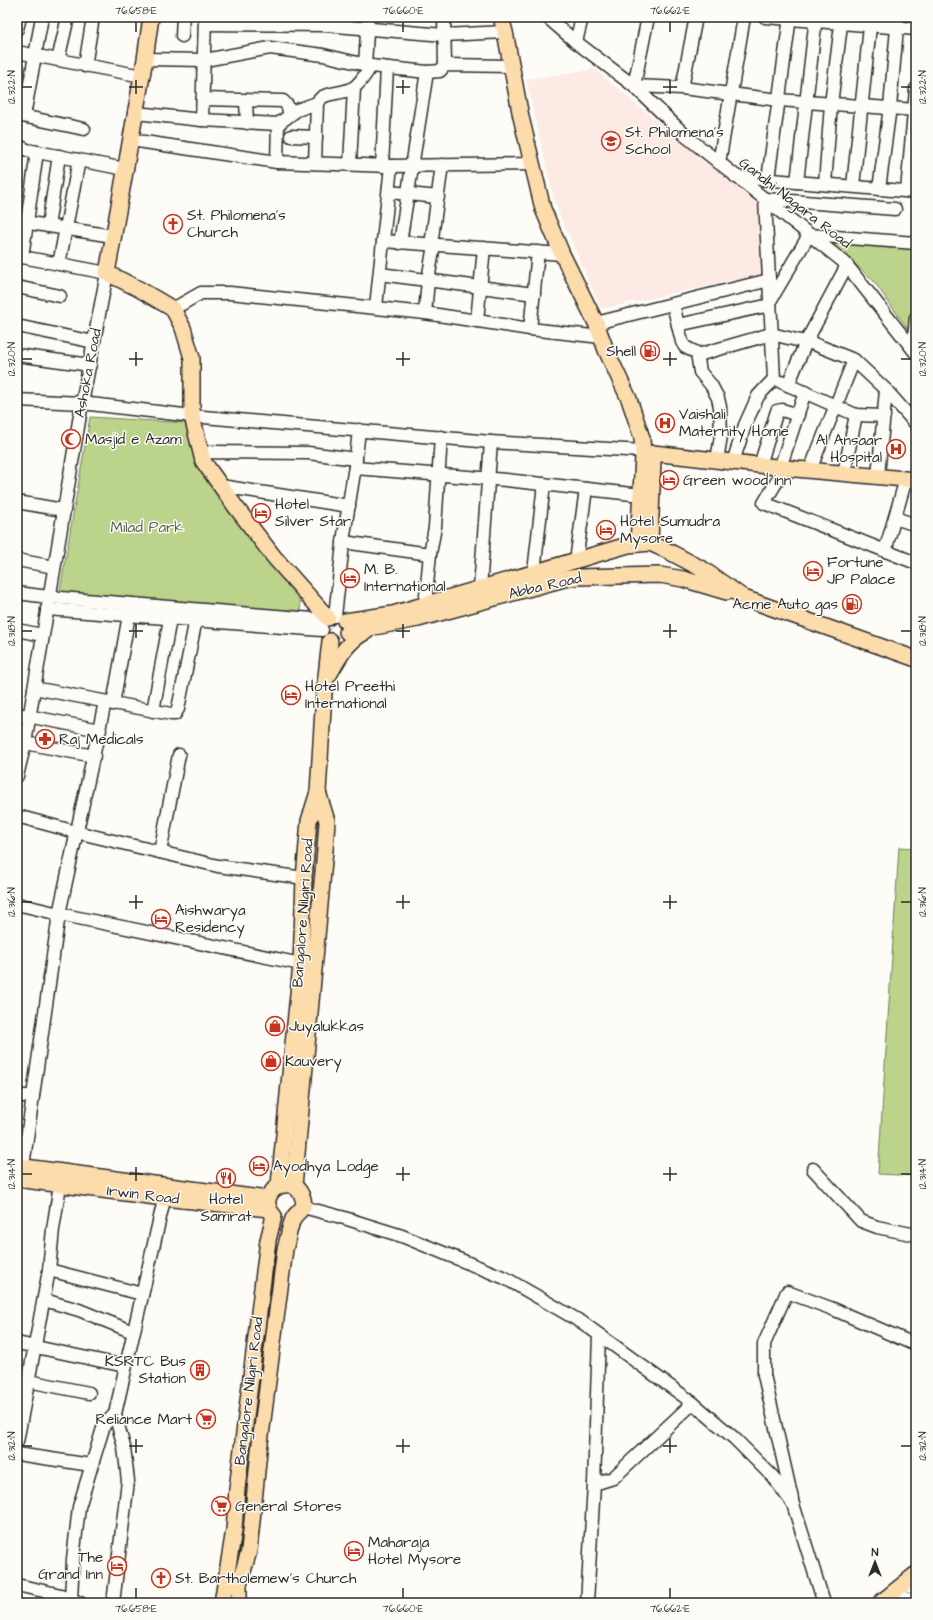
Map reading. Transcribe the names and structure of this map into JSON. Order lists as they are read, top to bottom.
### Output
{
  "streets": {
    "main road": [
      "Ashoka Road",
      "Abba Road",
      "Bangalore Nilgiri Road",
      "Irwin Road"
    ],
    "street": ["Gandhi Nagara Road"]
  },
  "crossings": [
    ["Abba Road", "Bangalore Nilgiri Road"],
    ["Bangalore Nilgiri Road", "Irwin Road"]
  ],
  "parks": ["Milad Park"],
  "places": {
    "school or university": ["St. Philomena's School"],
    "church": ["St. Philomena's Church", "St. Bartholemew's Church"],
    "fuel station": ["Shell", "Acme Auto gas"],
    "hospital": ["Vaishali Maternity Home", "Al Ansaar Hospital"],
    "mosque": ["Masjid e Azam"],
    "hotel": [
      "Green wood inn",
      "Hotel Silver Star",
      "Hotel Sumudra Mysore",
      "Fortune JP Palace",
      "M. B. International",
      "Hotel Preethi International",
      "Aishwarya Residency",
      "Ayodhya Lodge",
      "Maharaja Hotel Mysore",
      "The Grand Inn"
    ],
    "pharmacy": ["Raj Medicals"],
    "shop": ["Juyalukkas", "Kauvery"],
    "restaurant": ["Hotel Samrat"],
    "building": ["KSRTC Bus Station"],
    "supermarket": ["Reliance Mart", "General Stores"]
  },
  "north": "top",
  "coordinates": [
    "76.658°E",
    "76.660°E",
    "76.662°E",
    "12.322°N",
    "12.320°N",
    "12.318°N",
    "12.316°N",
    "12.314°N",
    "12.312°N"
  ]
}
